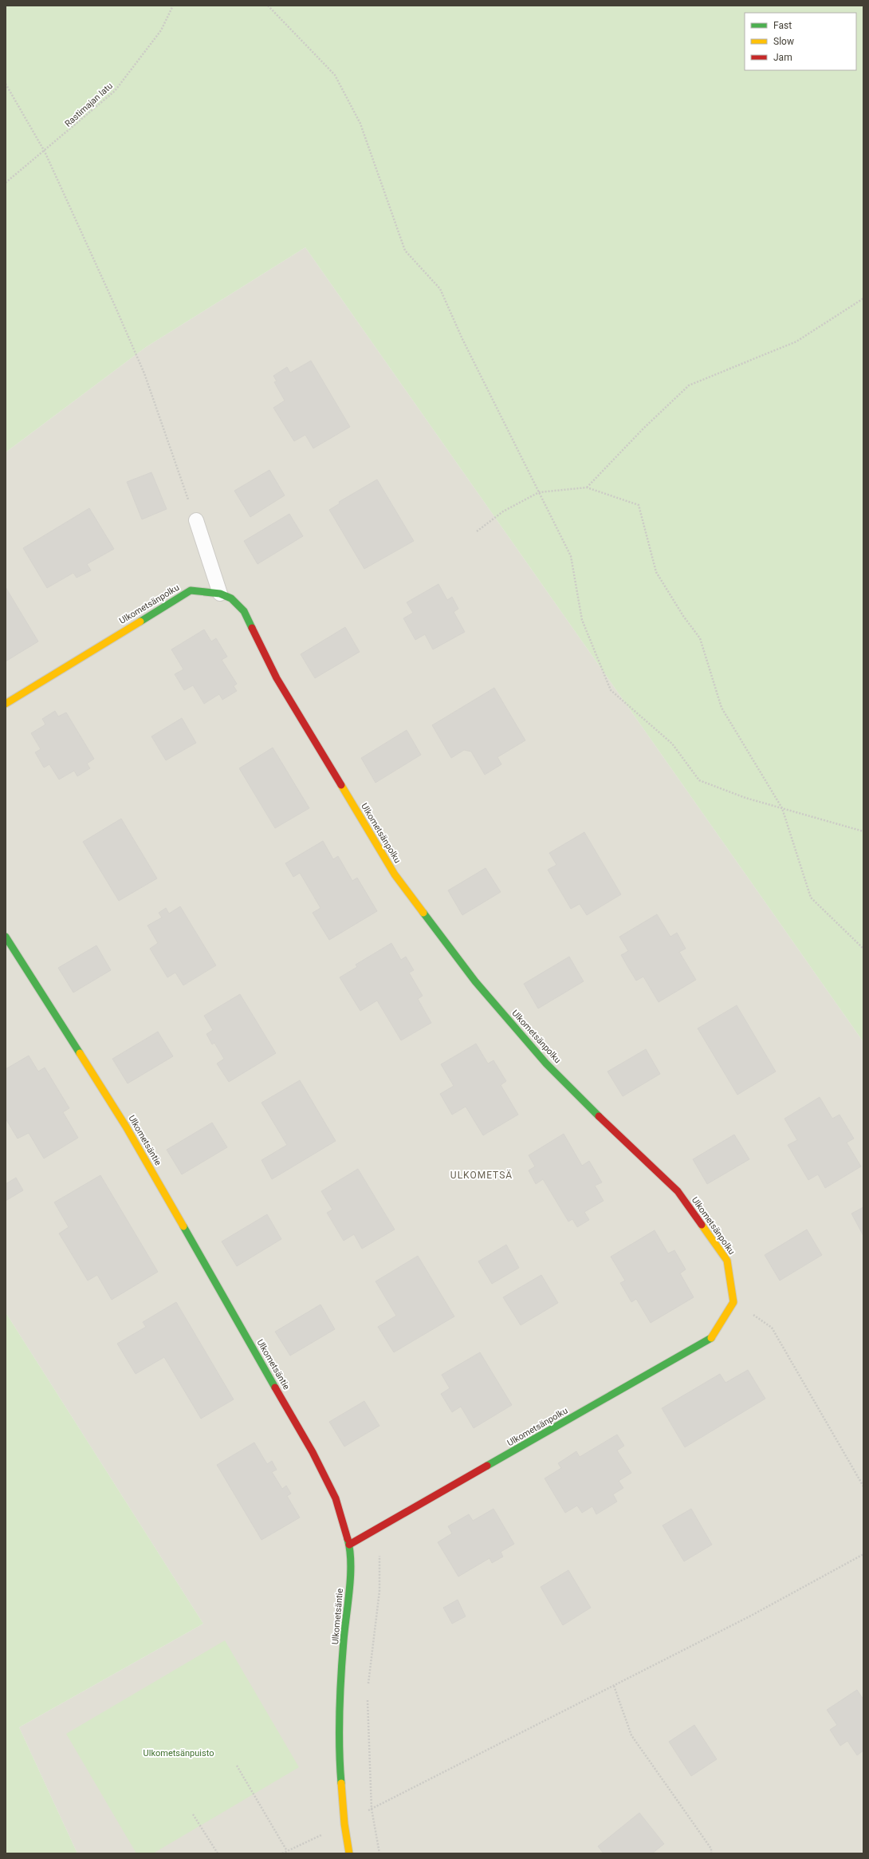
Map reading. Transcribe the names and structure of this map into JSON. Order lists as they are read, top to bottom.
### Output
{
  "streets": {
    "street": ["Ulkometsänpolku", "Ulkometsäntie"],
    "path": ["Rastimajan latu"]
  },
  "crossings": [
    ["Ulkometsänpolku", "Ulkometsäntie"]
  ],
  "districts": ["ULKOMETSÄ"],
  "parks": ["Ulkometsänpuisto"],
  "legend": ["Fast", "Slow", "Jam"]
}
